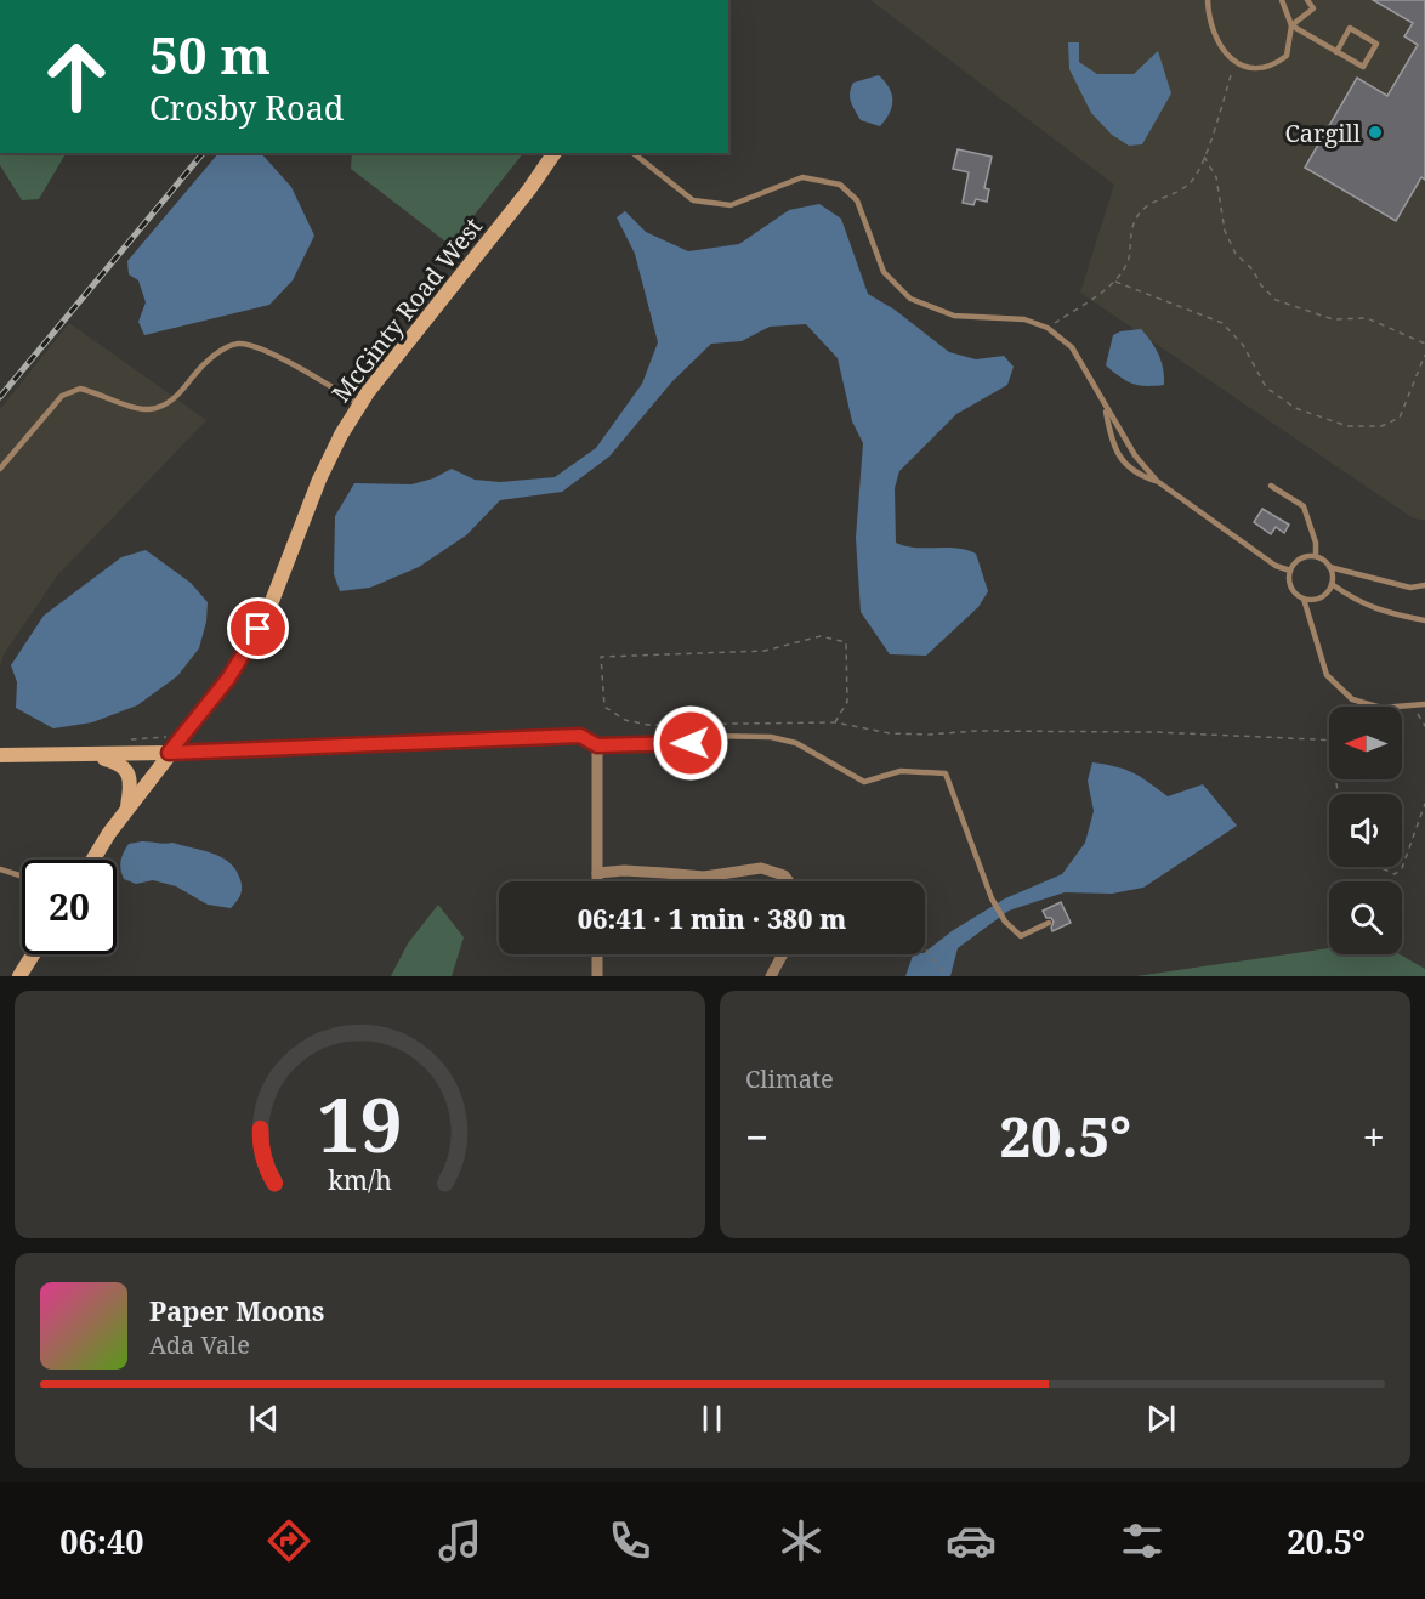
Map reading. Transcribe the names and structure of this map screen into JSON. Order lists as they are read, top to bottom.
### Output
{
  "streets": {
    "main road": ["McGinty Road West"]
  },
  "places": ["Cargill"],
  "north": "left",
  "page": {
    "turn": ["50 m", "Crosby Road"],
    "limit": "20",
    "trip": "06:41 · 1 min · 380 m",
    "tile": "Climate",
    "heat": ["−", "20.5°", "+"],
    "song": ["Paper Moons", "Ada Vale"],
    "tabs": ["06:40", "20.5°"],
    "gauge": ["19", "km/h"]
  }
}
